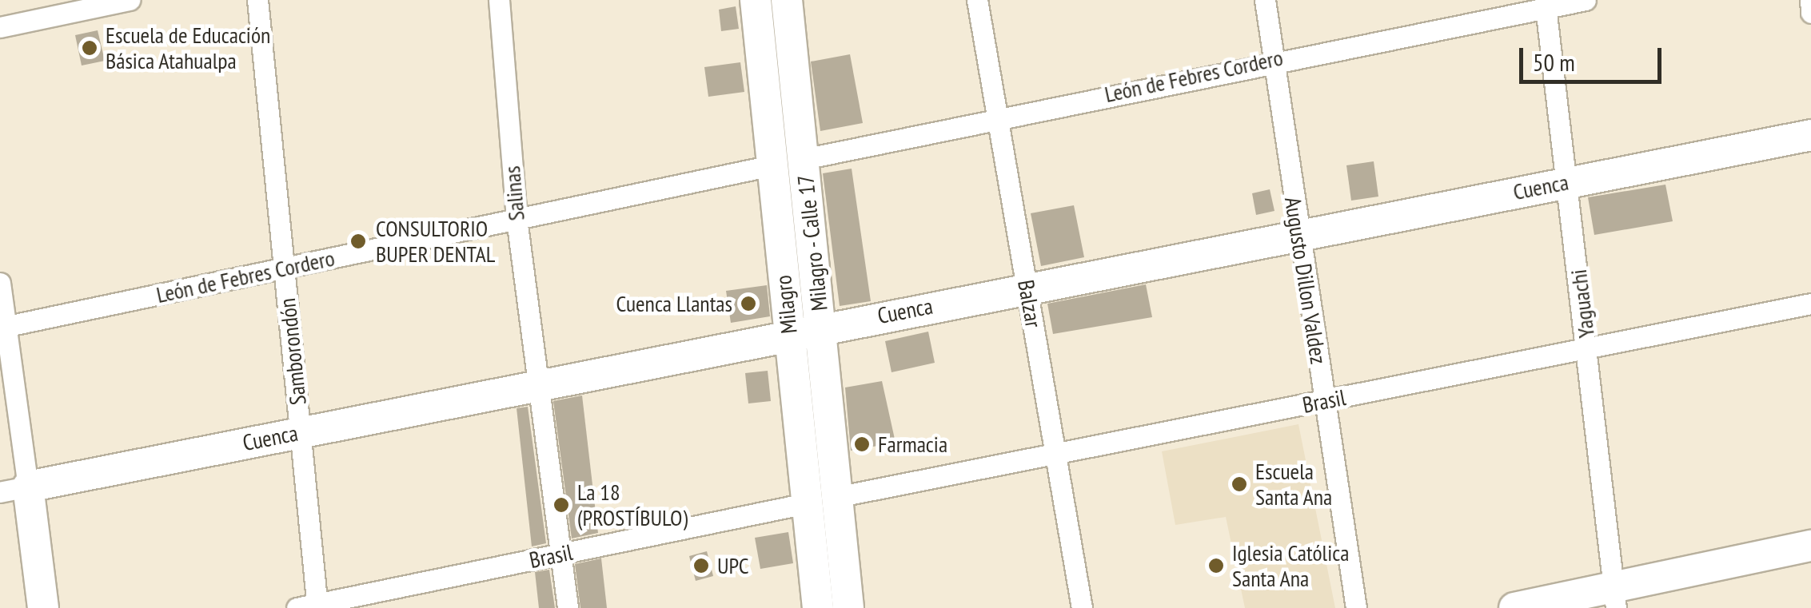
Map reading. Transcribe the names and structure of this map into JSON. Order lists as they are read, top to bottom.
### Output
{
  "streets": {
    "main road": ["Cuenca", "Milagro - Calle 17", "Milagro"],
    "street": [
      "León de Febres Cordero",
      "Salinas",
      "Augusto Dillon Valdez",
      "Balzar",
      "Yaguachi",
      "Samborondón",
      "Brasil"
    ]
  },
  "crossings": [
    ["León de Febres Cordero", "Salinas"],
    ["León de Febres Cordero", "Milagro - Calle 17"],
    ["León de Febres Cordero", "Augusto Dillon Valdez"],
    ["León de Febres Cordero", "Balzar"],
    ["León de Febres Cordero", "Yaguachi"],
    ["León de Febres Cordero", "Milagro"],
    ["León de Febres Cordero", "Samborondón"],
    ["Cuenca", "Salinas"],
    ["Cuenca", "Milagro - Calle 17"],
    ["Cuenca", "Augusto Dillon Valdez"],
    ["Cuenca", "Balzar"],
    ["Cuenca", "Yaguachi"],
    ["Cuenca", "Milagro"],
    ["Cuenca", "Samborondón"],
    ["Salinas", "Brasil"],
    ["Milagro - Calle 17", "Milagro"],
    ["Augusto Dillon Valdez", "Brasil"],
    ["Balzar", "Brasil"],
    ["Yaguachi", "Brasil"],
    ["Milagro", "Brasil"],
    ["Samborondón", "Brasil"]
  ],
  "places": [
    "Escuela de Educación Básica Atahualpa",
    "CONSULTORIO BUPER DENTAL",
    "Cuenca Llantas",
    "Farmacia",
    "Escuela Santa Ana",
    "La 18 (PROSTÍBULO)",
    "UPC",
    "Iglesia Católica Santa Ana"
  ],
  "scale_bar": "50 m"
}
